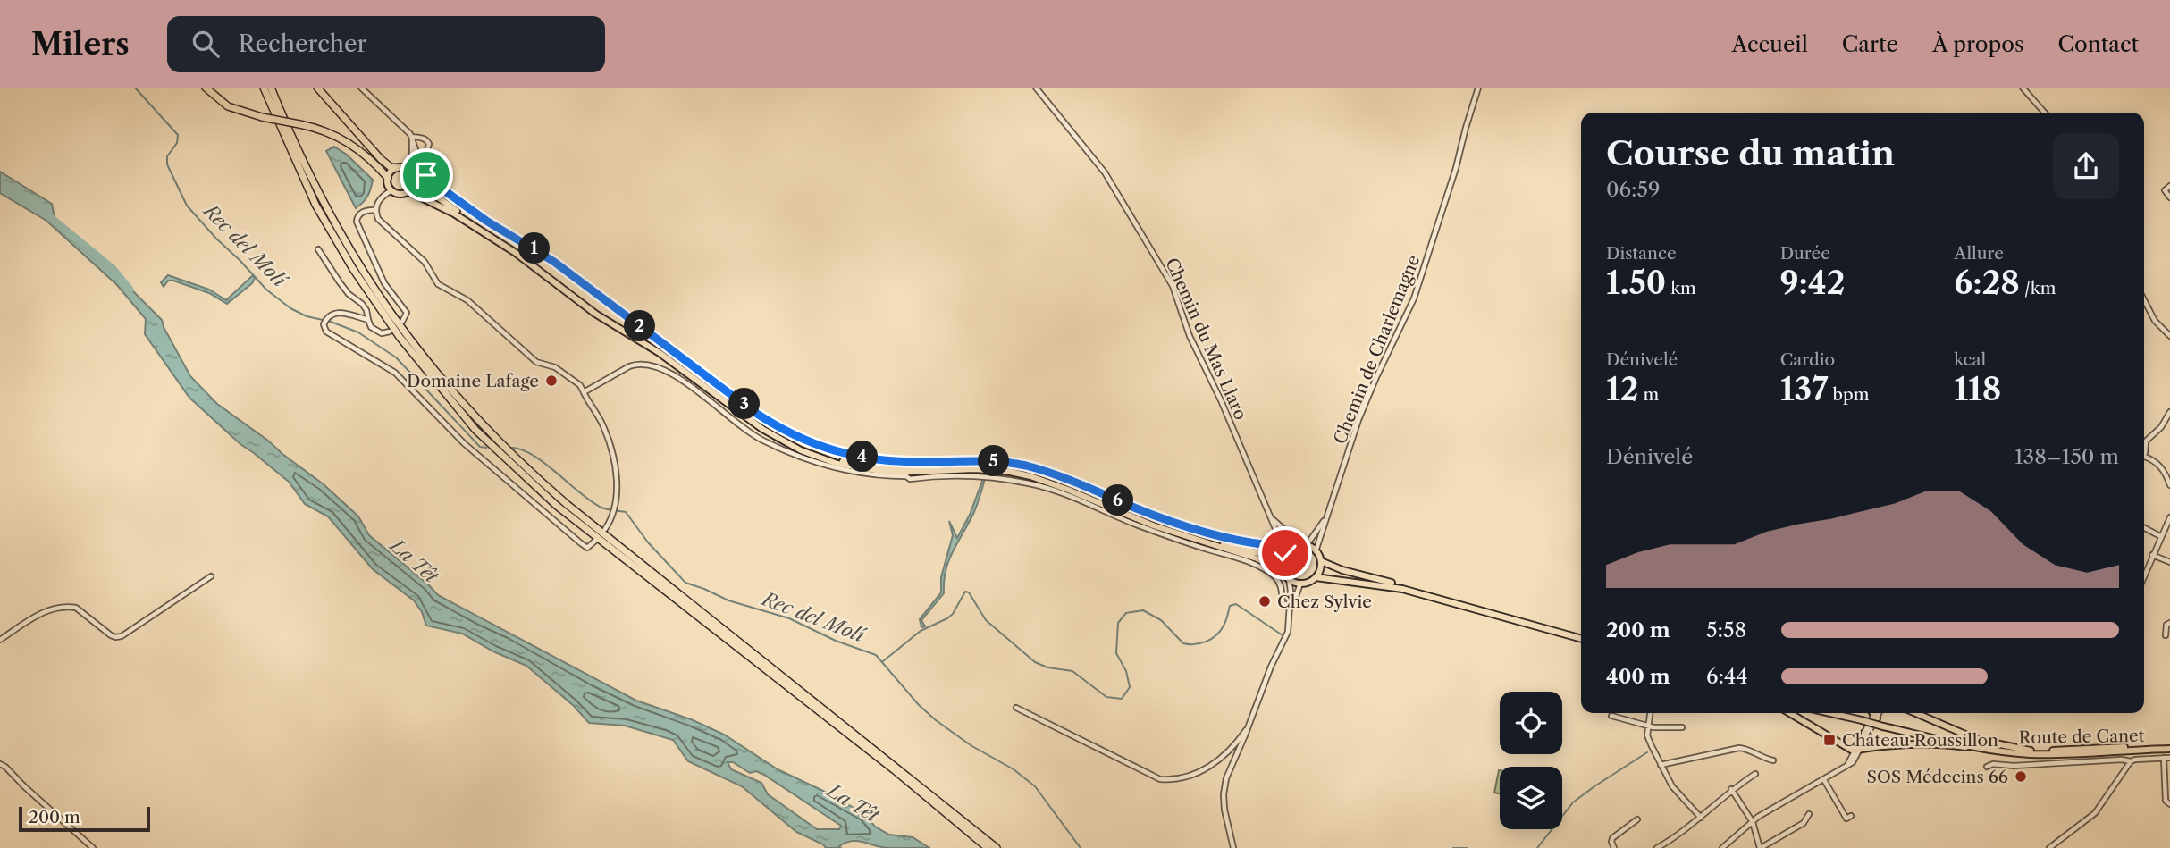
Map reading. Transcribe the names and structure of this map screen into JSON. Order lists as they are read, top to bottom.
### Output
{
  "streets": {
    "main road": ["Route de Canet"],
    "street": ["Chemin du Mas Llaro", "Chemin de Charlemagne"]
  },
  "crossings": [
    ["Chemin du Mas Llaro", "Chemin de Charlemagne"]
  ],
  "water": ["Rec del Molí", "La Têt"],
  "places": {
    "other": ["Domaine Lafage", "Chez Sylvie", "SOS Médecins 66"],
    "transit": ["Château Roussillon"]
  },
  "scale_bar": "200 m",
  "page": {
    "header": "Milers",
    "search": "Rechercher",
    "nav": [
      "Accueil",
      "Carte",
      "À propos",
      "Contact"
    ],
    "heading": ["Course du matin", "06:59"],
    "stats": [
      ["Distance", "1.50 km"],
      ["Durée", "9:42"],
      ["Allure", "6:28 /km"],
      ["Dénivelé", "12 m"],
      ["Cardio", "137 bpm"],
      ["kcal", "118"]
    ],
    "pins": [
      "1",
      "2",
      "3",
      "4",
      "5",
      "6"
    ],
    "chart": ["Dénivelé", "138–150 m"],
    "list": [
      {
        "name": "200 m",
        "note": "5:58"
      },
      {
        "name": "400 m",
        "note": "6:44"
      }
    ],
    "scale": "200 m"
  }
}
